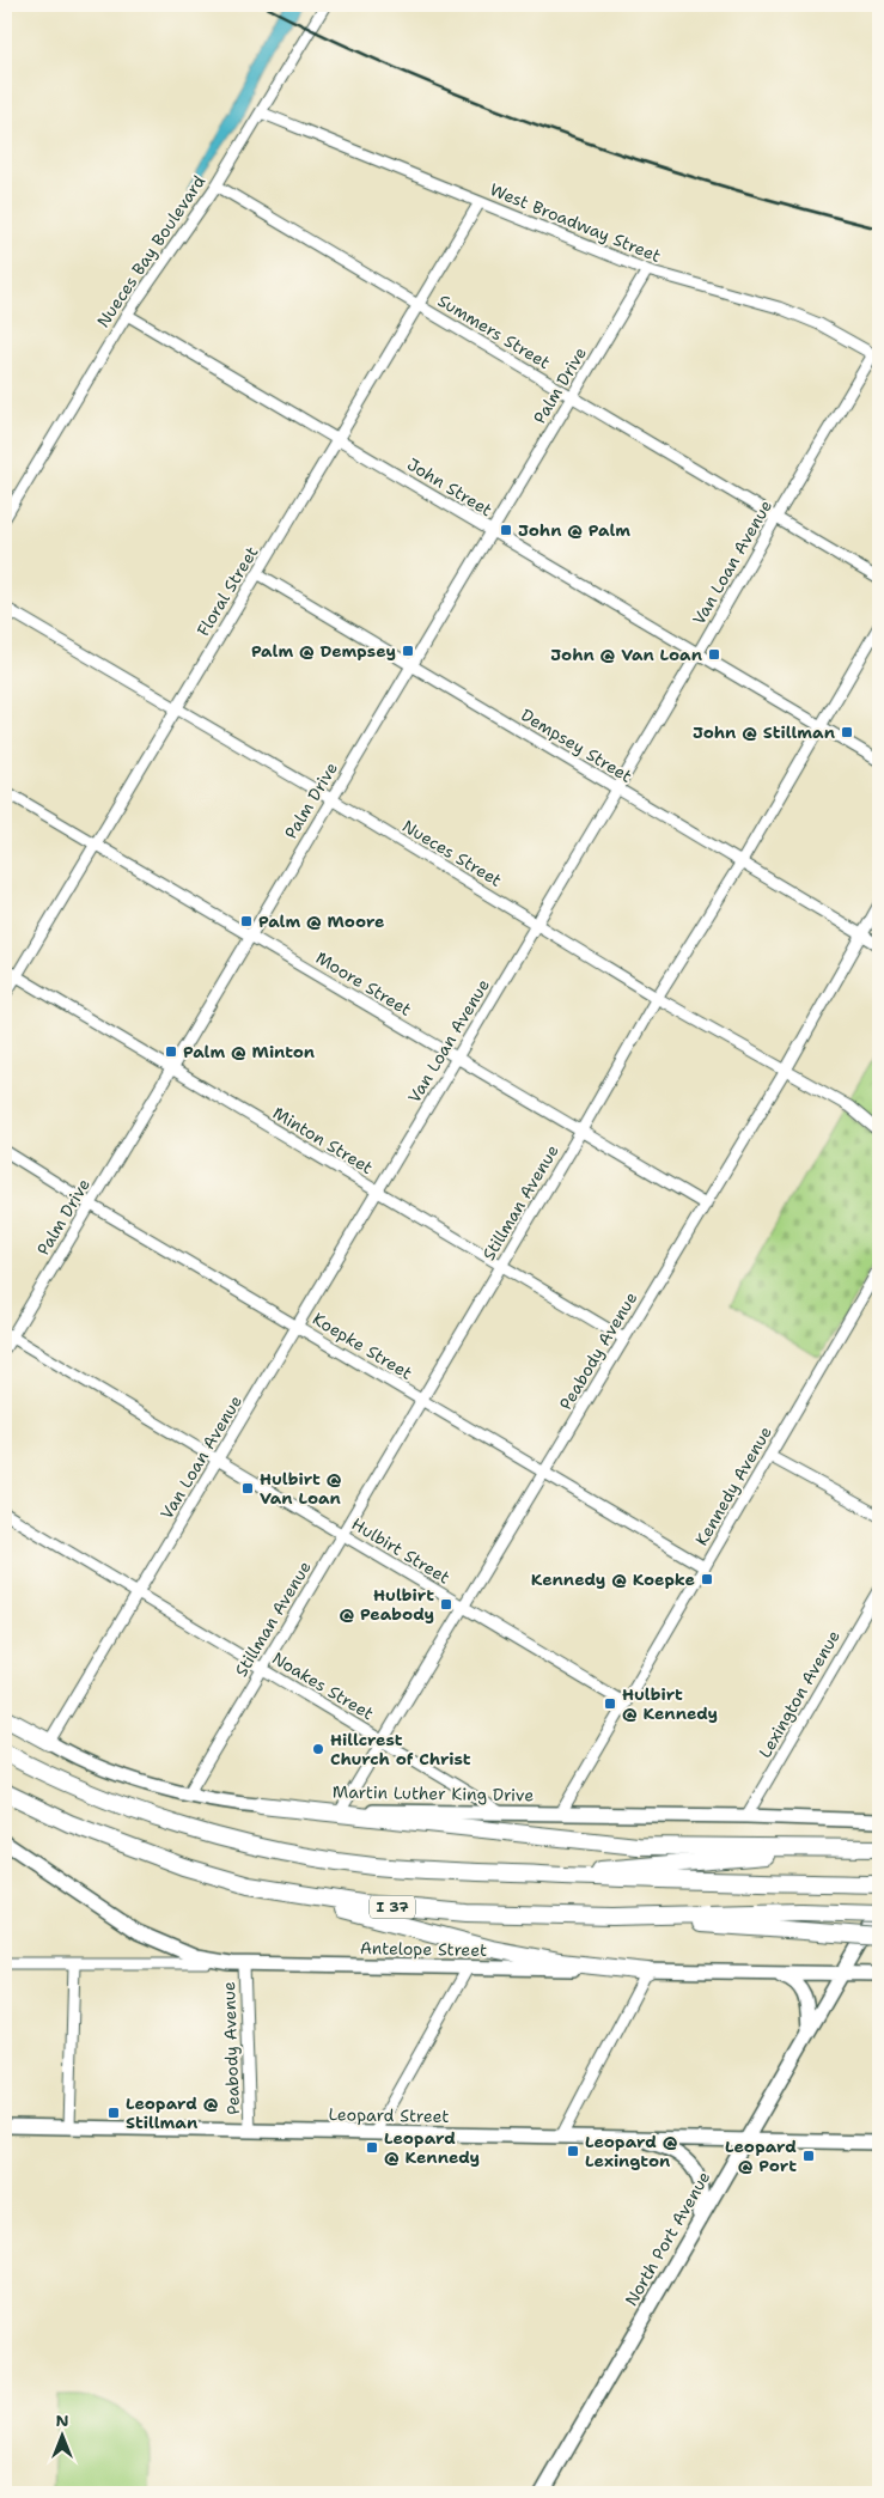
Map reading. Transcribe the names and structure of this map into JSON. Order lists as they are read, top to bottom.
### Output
{
  "streets": {
    "highway": ["I 37"],
    "main road": [
      "Martin Luther King Drive",
      "Antelope Street",
      "Leopard Street",
      "North Port Avenue"
    ],
    "street": [
      "West Broadway Street",
      "Nueces Bay Boulevard",
      "Summers Street",
      "Palm Drive",
      "John Street",
      "Van Loan Avenue",
      "Floral Street",
      "Dempsey Street",
      "Nueces Street",
      "Moore Street",
      "Minton Street",
      "Stillman Avenue",
      "Koepke Street",
      "Peabody Avenue",
      "Kennedy Avenue",
      "Hulbirt Street",
      "Noakes Street",
      "Lexington Avenue"
    ]
  },
  "crossings": [
    ["West Broadway Street", "Nueces Bay Boulevard"],
    ["West Broadway Street", "Palm Drive"],
    ["West Broadway Street", "Van Loan Avenue"],
    ["West Broadway Street", "Floral Street"],
    ["Nueces Bay Boulevard", "Summers Street"],
    ["Nueces Bay Boulevard", "John Street"],
    ["Summers Street", "Palm Drive"],
    ["Summers Street", "Van Loan Avenue"],
    ["Summers Street", "Floral Street"],
    ["Palm Drive", "John Street"],
    ["Palm Drive", "Dempsey Street"],
    ["Palm Drive", "Nueces Street"],
    ["Palm Drive", "Moore Street"],
    ["Palm Drive", "Minton Street"],
    ["Palm Drive", "Koepke Street"],
    ["Palm Drive", "Hulbirt Street"],
    ["John Street", "Van Loan Avenue"],
    ["John Street", "Floral Street"],
    ["John Street", "Stillman Avenue"],
    ["Van Loan Avenue", "Dempsey Street"],
    ["Van Loan Avenue", "Nueces Street"],
    ["Van Loan Avenue", "Moore Street"],
    ["Van Loan Avenue", "Minton Street"],
    ["Van Loan Avenue", "Koepke Street"],
    ["Van Loan Avenue", "Hulbirt Street"],
    ["Van Loan Avenue", "Noakes Street"],
    ["Van Loan Avenue", "Martin Luther King Drive"],
    ["Floral Street", "Dempsey Street"],
    ["Floral Street", "Nueces Street"],
    ["Floral Street", "Moore Street"],
    ["Floral Street", "Minton Street"],
    ["Dempsey Street", "Stillman Avenue"],
    ["Dempsey Street", "Peabody Avenue"],
    ["Nueces Street", "Stillman Avenue"],
    ["Nueces Street", "Peabody Avenue"],
    ["Moore Street", "Stillman Avenue"],
    ["Moore Street", "Peabody Avenue"],
    ["Minton Street", "Stillman Avenue"],
    ["Minton Street", "Peabody Avenue"],
    ["Stillman Avenue", "Koepke Street"],
    ["Stillman Avenue", "Hulbirt Street"],
    ["Stillman Avenue", "Noakes Street"],
    ["Stillman Avenue", "Martin Luther King Drive"],
    ["Koepke Street", "Peabody Avenue"],
    ["Koepke Street", "Kennedy Avenue"],
    ["Peabody Avenue", "Hulbirt Street"],
    ["Peabody Avenue", "Noakes Street"],
    ["Peabody Avenue", "Martin Luther King Drive"],
    ["Peabody Avenue", "Antelope Street"],
    ["Peabody Avenue", "Leopard Street"],
    ["Kennedy Avenue", "Hulbirt Street"],
    ["Kennedy Avenue", "Martin Luther King Drive"],
    ["Noakes Street", "Martin Luther King Drive"],
    ["Lexington Avenue", "Martin Luther King Drive"],
    ["I 37", "North Port Avenue"],
    ["Antelope Street", "North Port Avenue"],
    ["Leopard Street", "North Port Avenue"]
  ],
  "places": {
    "transit": [
      "John @ Palm",
      "Palm @ Dempsey",
      "John @ Van Loan",
      "John @ Stillman",
      "Palm @ Moore",
      "Palm @ Minton",
      "Hulbirt @ Van Loan",
      "Kennedy @ Koepke",
      "Hulbirt @ Peabody",
      "Hulbirt @ Kennedy",
      "Leopard @ Stillman",
      "Leopard @ Kennedy",
      "Leopard @ Lexington",
      "Leopard @ Port"
    ],
    "other": ["Hillcrest Church of Christ"]
  },
  "north": "top"
}
